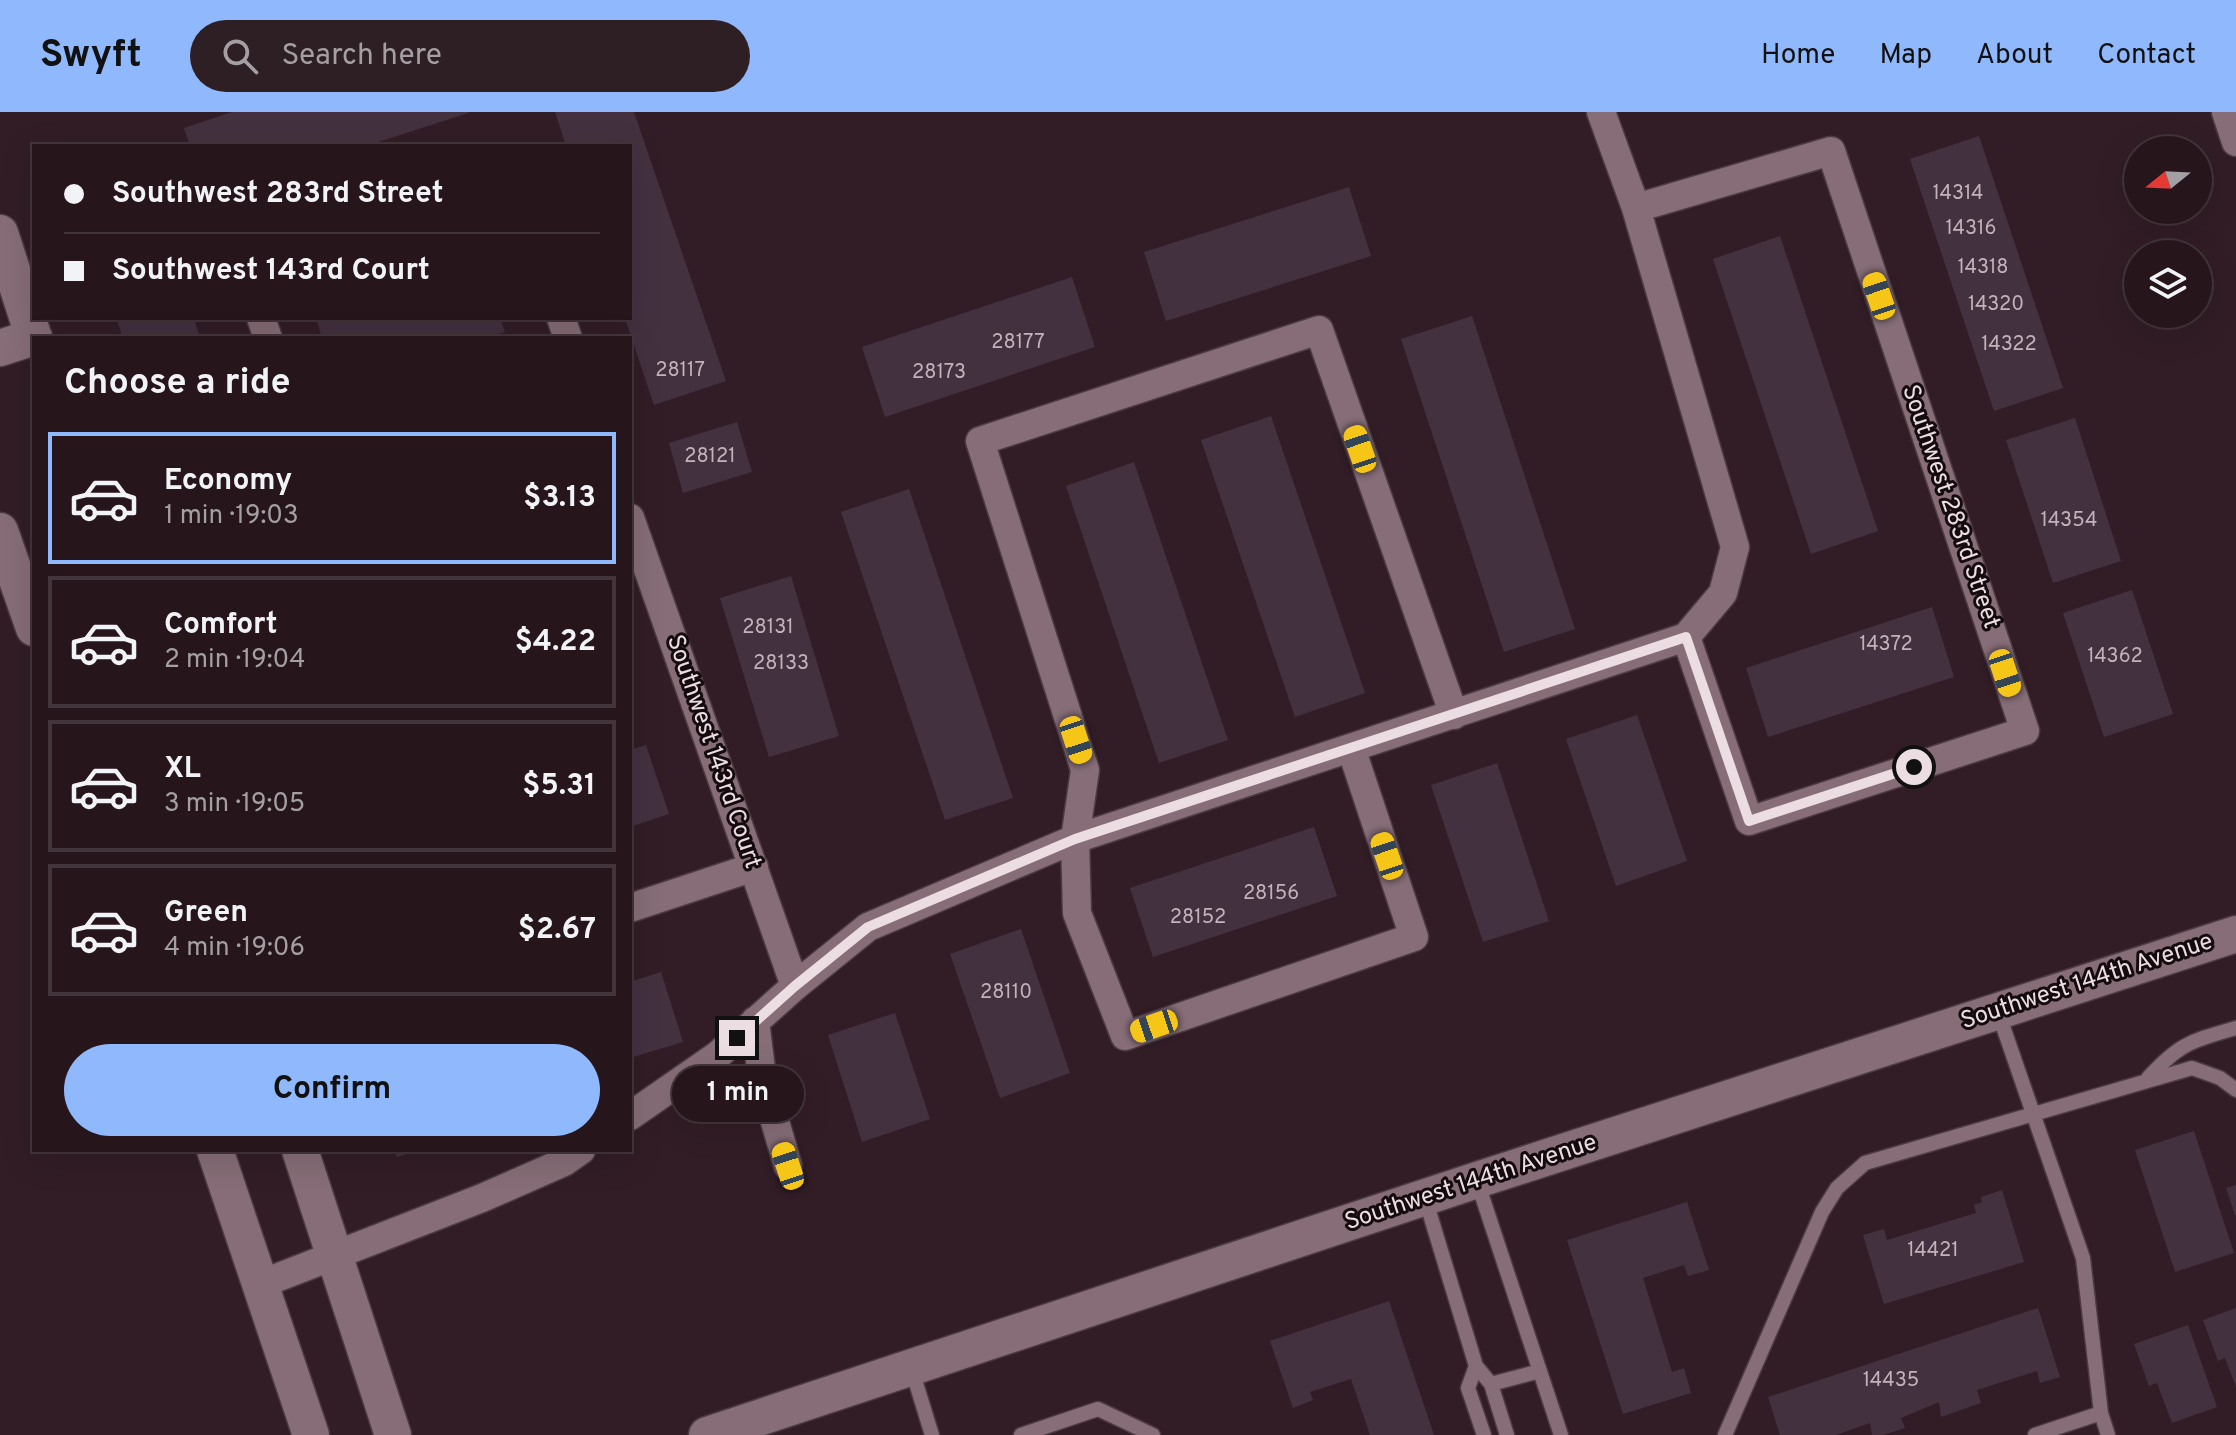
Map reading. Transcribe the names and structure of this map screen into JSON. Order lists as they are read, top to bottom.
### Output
{
  "streets": {
    "street": ["Southwest 283rd Street", "Southwest 143rd Court", "Southwest 144th Avenue"]
  },
  "house_numbers": [
    "14314",
    "14316",
    "14318",
    "14320",
    "28177",
    "14322",
    "28117",
    "28173",
    "28121",
    "14354",
    "28131",
    "14372",
    "14362",
    "28133",
    "28156",
    "28152",
    "28110",
    "14421",
    "14435"
  ],
  "north": "left",
  "page": {
    "header": "Swyft",
    "search": "Search here",
    "nav": [
      "Home",
      "Map",
      "About",
      "Contact"
    ],
    "banner": ["Southwest 283rd Street", "Southwest 143rd Court"],
    "heading": "Choose a ride",
    "list": [
      {
        "name": "Economy",
        "note": "1 min · 19:03",
        "value": "$3.13"
      },
      {
        "name": "Comfort",
        "note": "2 min · 19:04",
        "value": "$4.22"
      },
      {
        "name": "XL",
        "note": "3 min · 19:05",
        "value": "$5.31"
      },
      {
        "name": "Green",
        "note": "4 min · 19:06",
        "value": "$2.67"
      }
    ],
    "buttons": "Confirm",
    "bubble": "1 min"
  }
}
